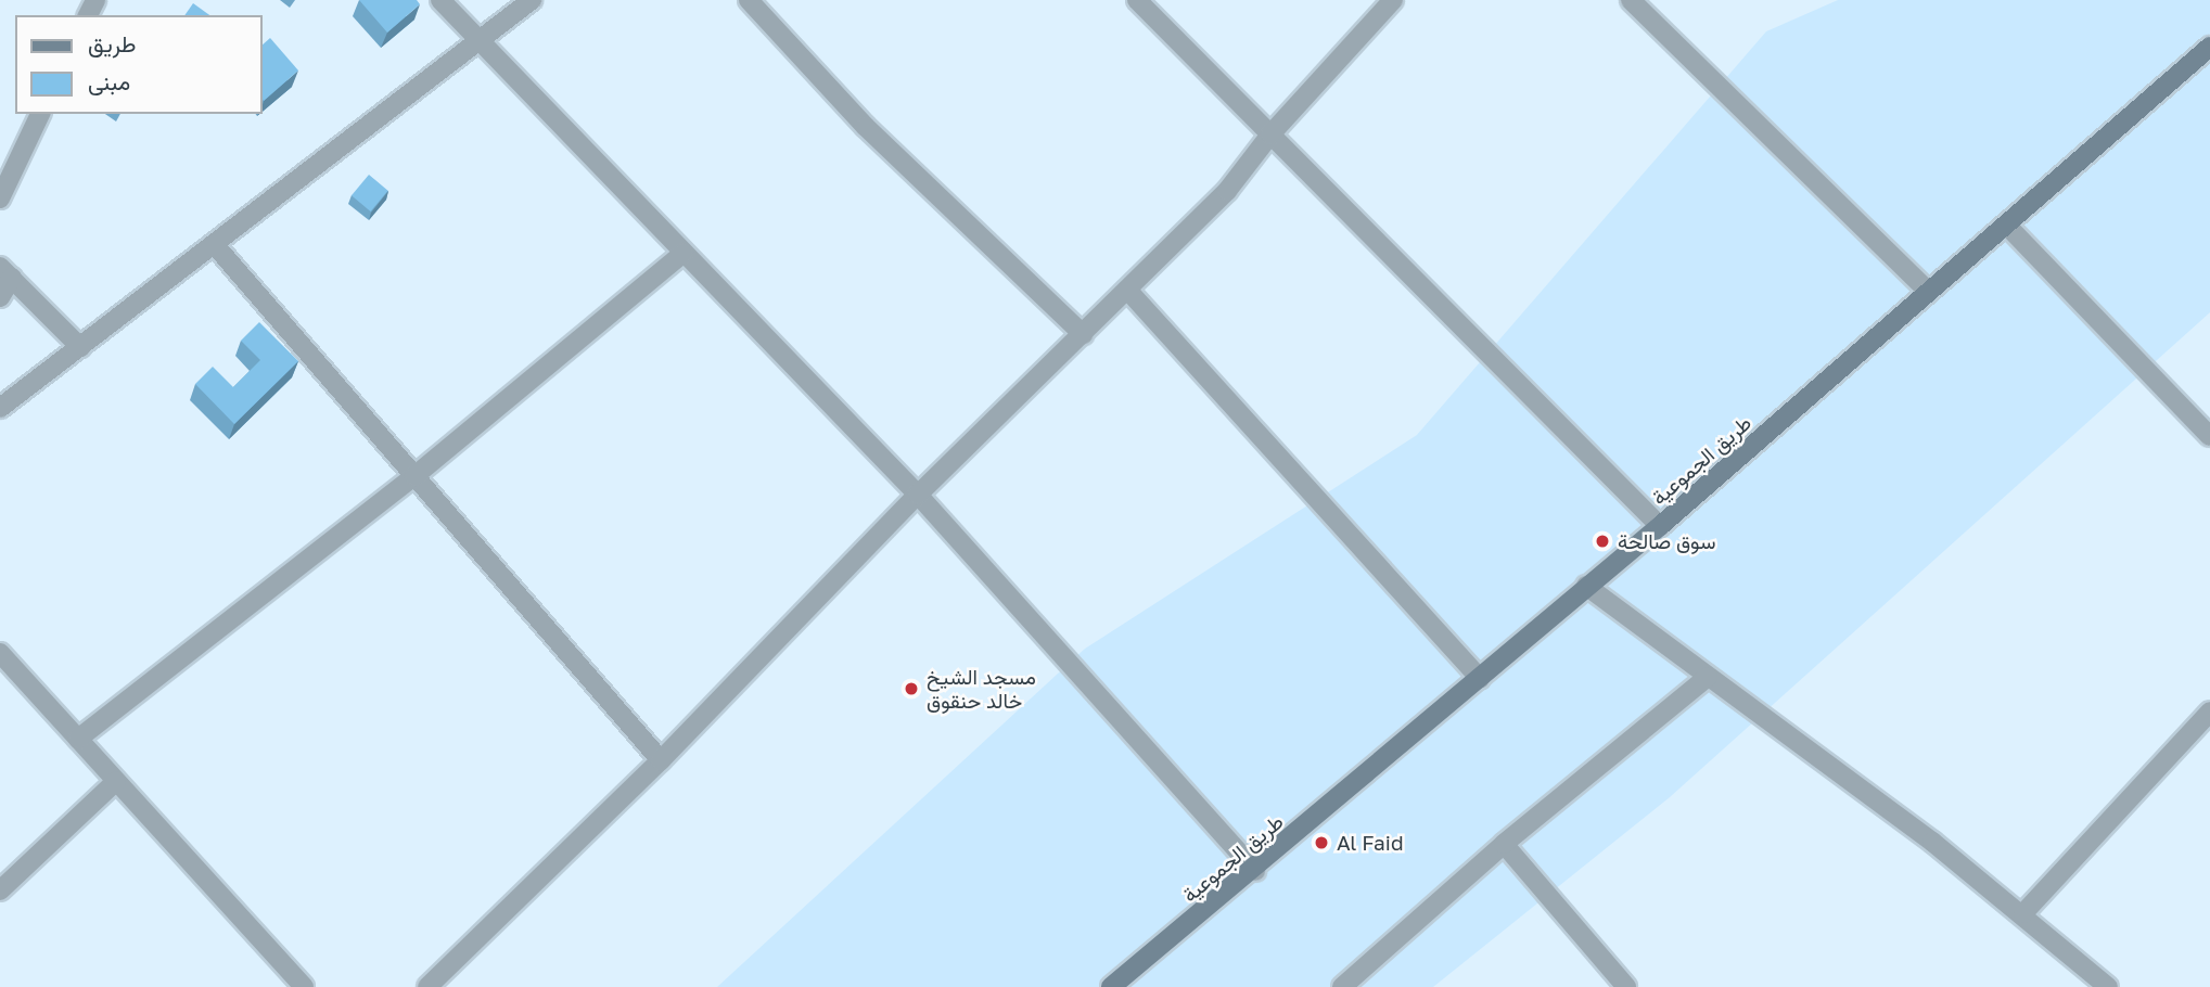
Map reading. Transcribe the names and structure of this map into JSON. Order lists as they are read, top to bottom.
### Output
{
  "streets": {
    "main road": ["طريق الجموعية"]
  },
  "places": ["سوق صالحة", "مسجد الشيخ خالد حنقوق", "Al Faid"],
  "legend": ["طريق", "مبنى"]
}
